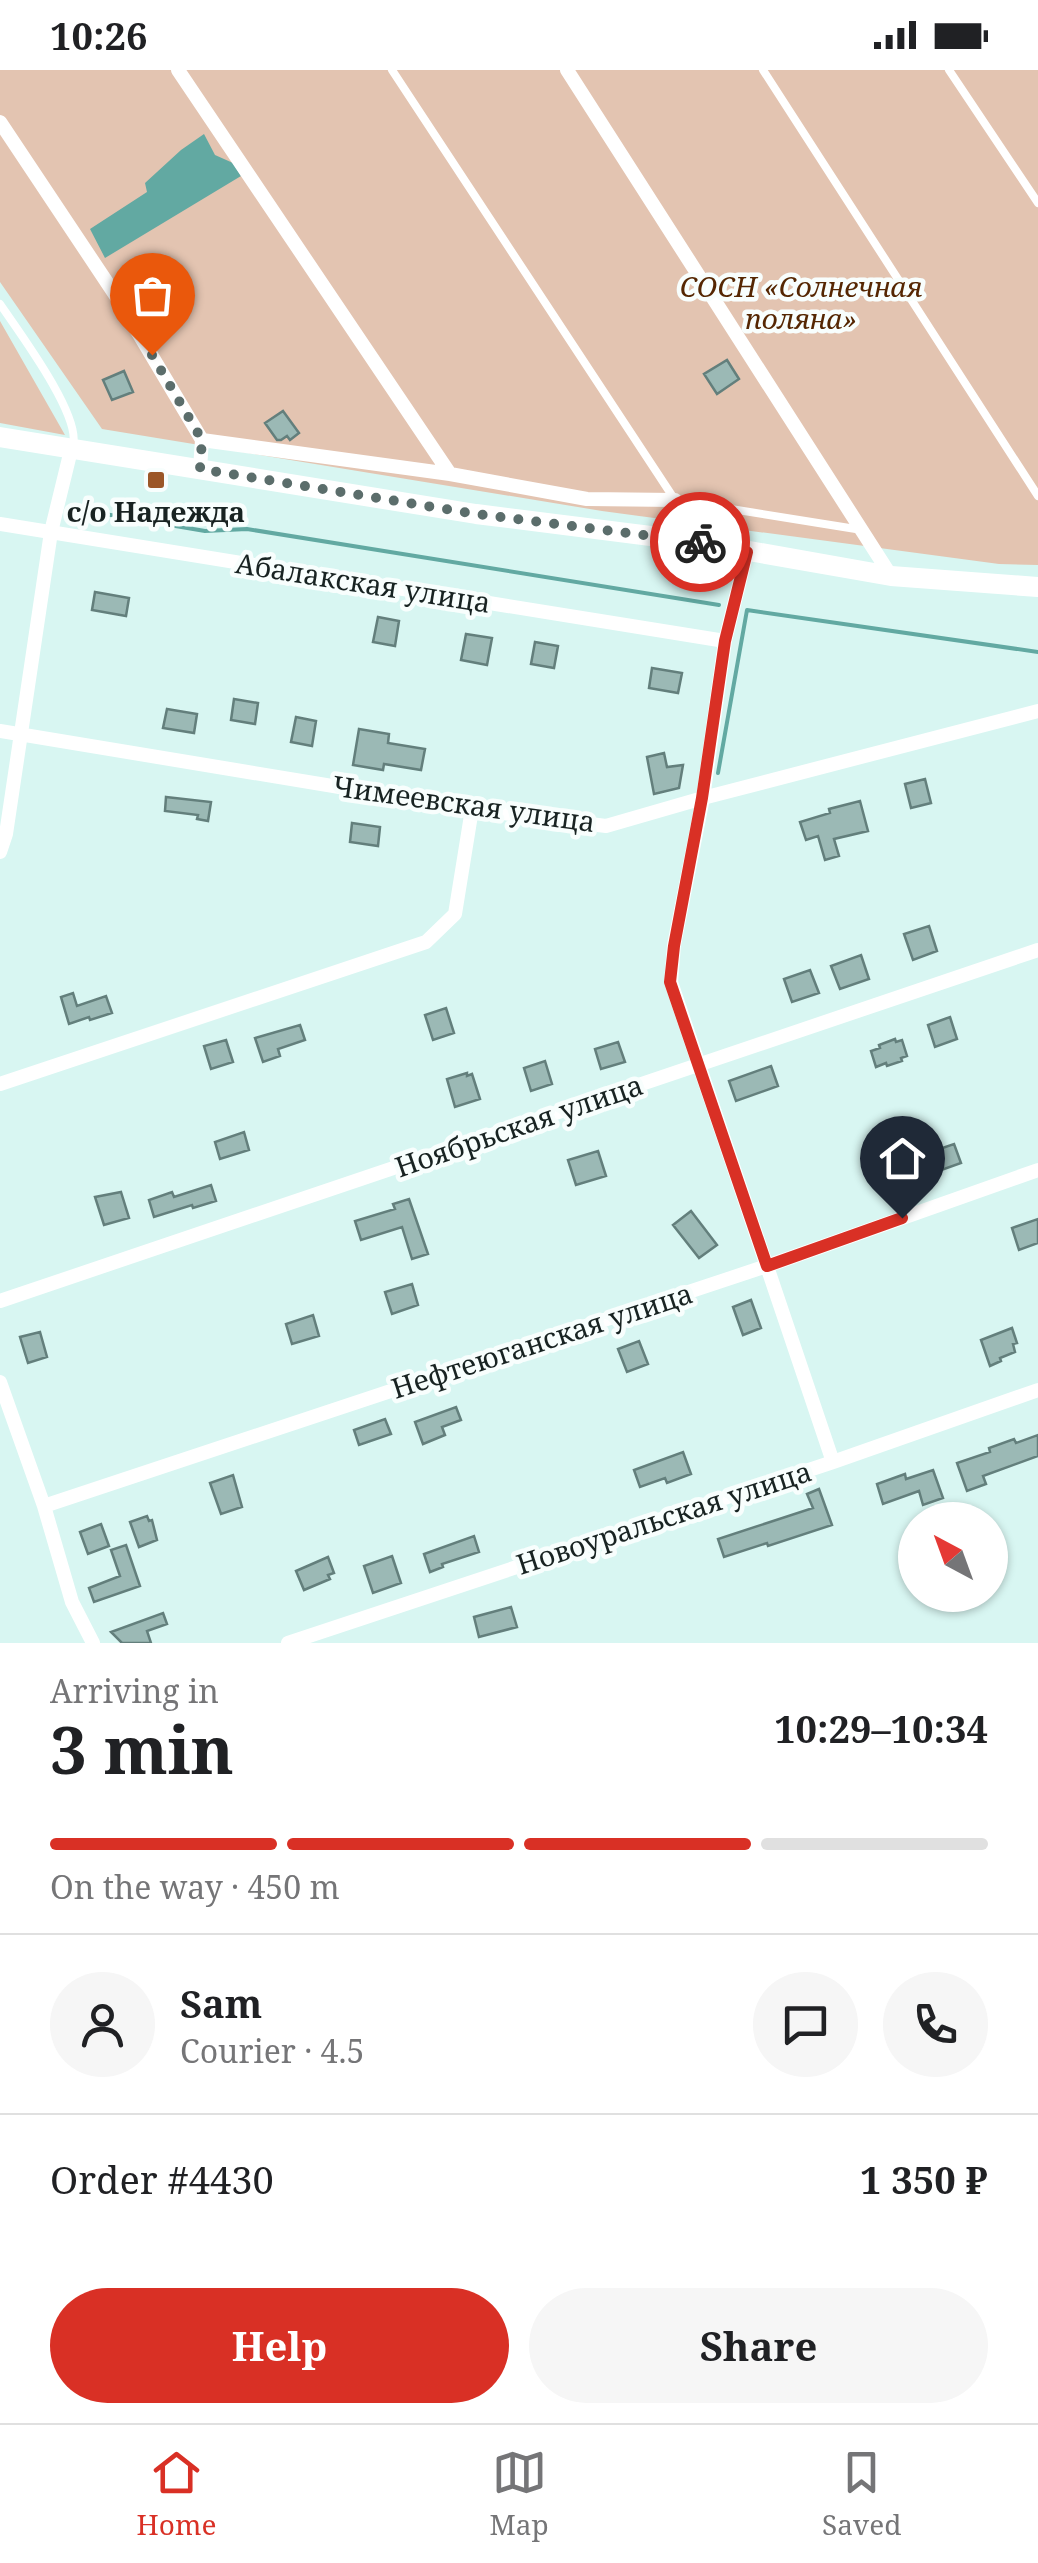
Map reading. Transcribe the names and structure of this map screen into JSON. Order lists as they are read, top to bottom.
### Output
{
  "streets": {
    "street": [
      "Абалакская улица",
      "Чимеевская улица",
      "Ноябрьская улица",
      "Нефтеюганская улица",
      "Новоуральская улица"
    ]
  },
  "parks": ["СОСН «Солнечная поляна»"],
  "places": {
    "transit": ["с/о Надежда"]
  },
  "north": "top left",
  "page": {
    "status": "10:26",
    "heading": ["3 min", "Arriving in", "10:29–10:34"],
    "panel": [
      "Sam",
      "Courier · 4.5",
      "Order #4430",
      "1 350 ₽"
    ],
    "bar": "On the way · 450 m",
    "buttons": ["Help", "Share"],
    "tabs": ["Home", "Map", "Saved"]
  }
}
